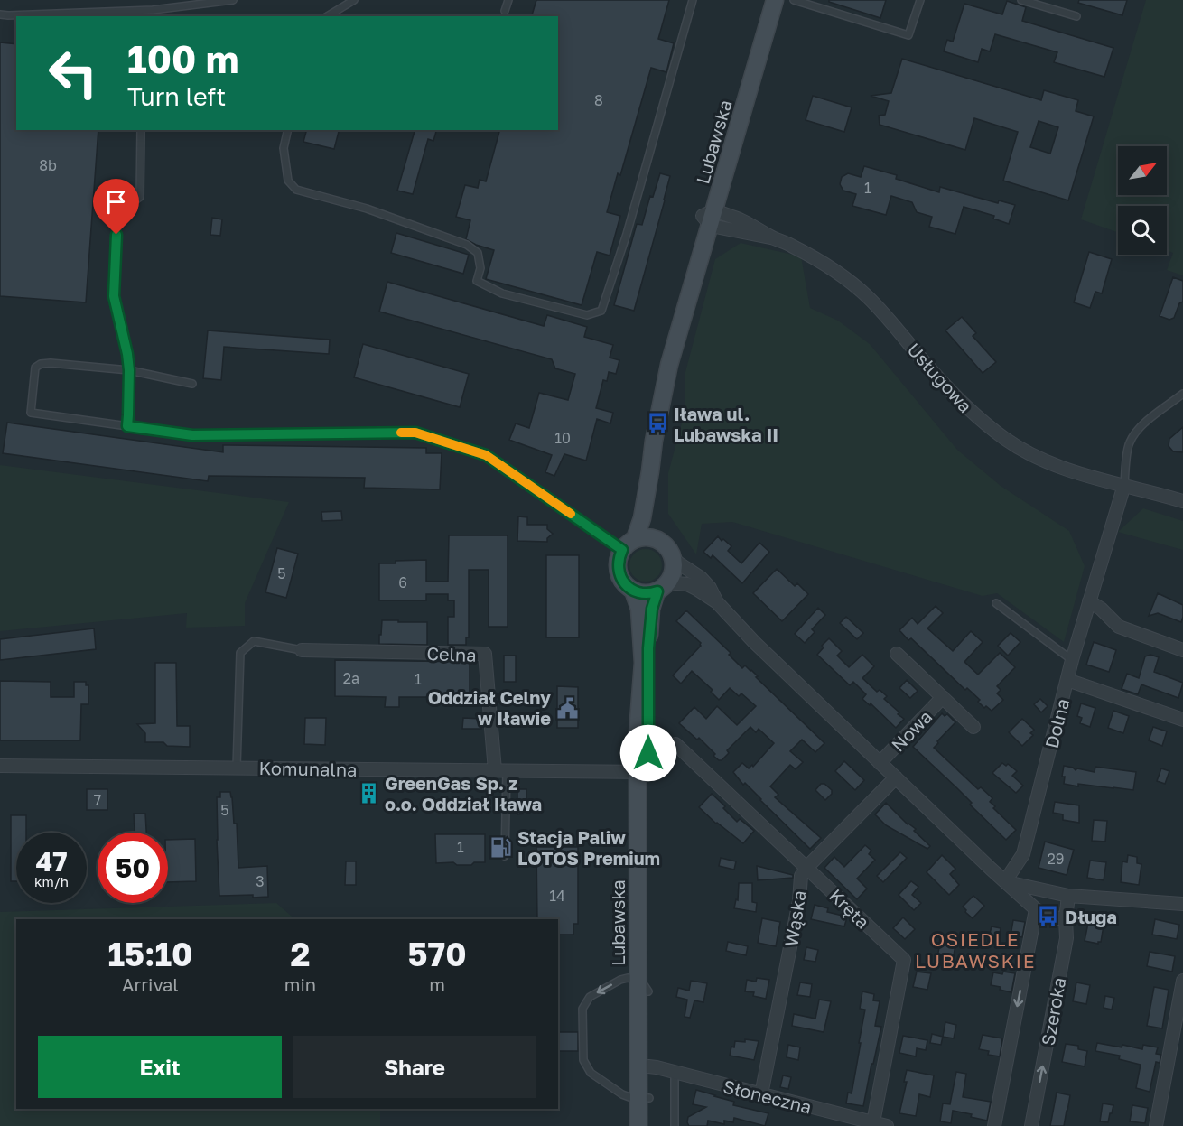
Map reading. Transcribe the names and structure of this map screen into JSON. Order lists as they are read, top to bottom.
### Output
{
  "streets": {
    "main road": ["Lubawska"],
    "street": [
      "Usługowa",
      "Celna",
      "Dolna",
      "Nowa",
      "Komunalna",
      "Kręta",
      "Wąska",
      "Szeroka",
      "Słoneczna"
    ]
  },
  "crossings": [
    ["Lubawska", "Usługowa"],
    ["Lubawska", "Komunalna"],
    ["Lubawska", "Słoneczna"],
    ["Celna", "Komunalna"],
    ["Kręta", "Wąska"],
    ["Kręta", "Słoneczna"],
    ["Wąska", "Słoneczna"]
  ],
  "districts": ["OSIEDLE LUBAWSKIE"],
  "places": {
    "bus stop": ["Iława ul. Lubawska II", "Długa"],
    "public building": ["Oddział Celny w Iławie"],
    "building": ["GreenGas Sp. z o.o. Oddział Iława"],
    "fuel station": ["Stacja Paliw LOTOS Premium"]
  },
  "house_numbers": [
    "8",
    "8b",
    "1",
    "10",
    "5",
    "6",
    "2a",
    "1",
    "7",
    "5",
    "1",
    "29",
    "3",
    "14"
  ],
  "north": "top right",
  "page": {
    "turn": ["100 m", "Turn left"],
    "speed": "47 km/h",
    "limit": "50",
    "eta": [
      "15:10",
      "Arrival",
      "2",
      "min",
      "570",
      "m"
    ],
    "buttons": ["Exit", "Share"]
  }
}
